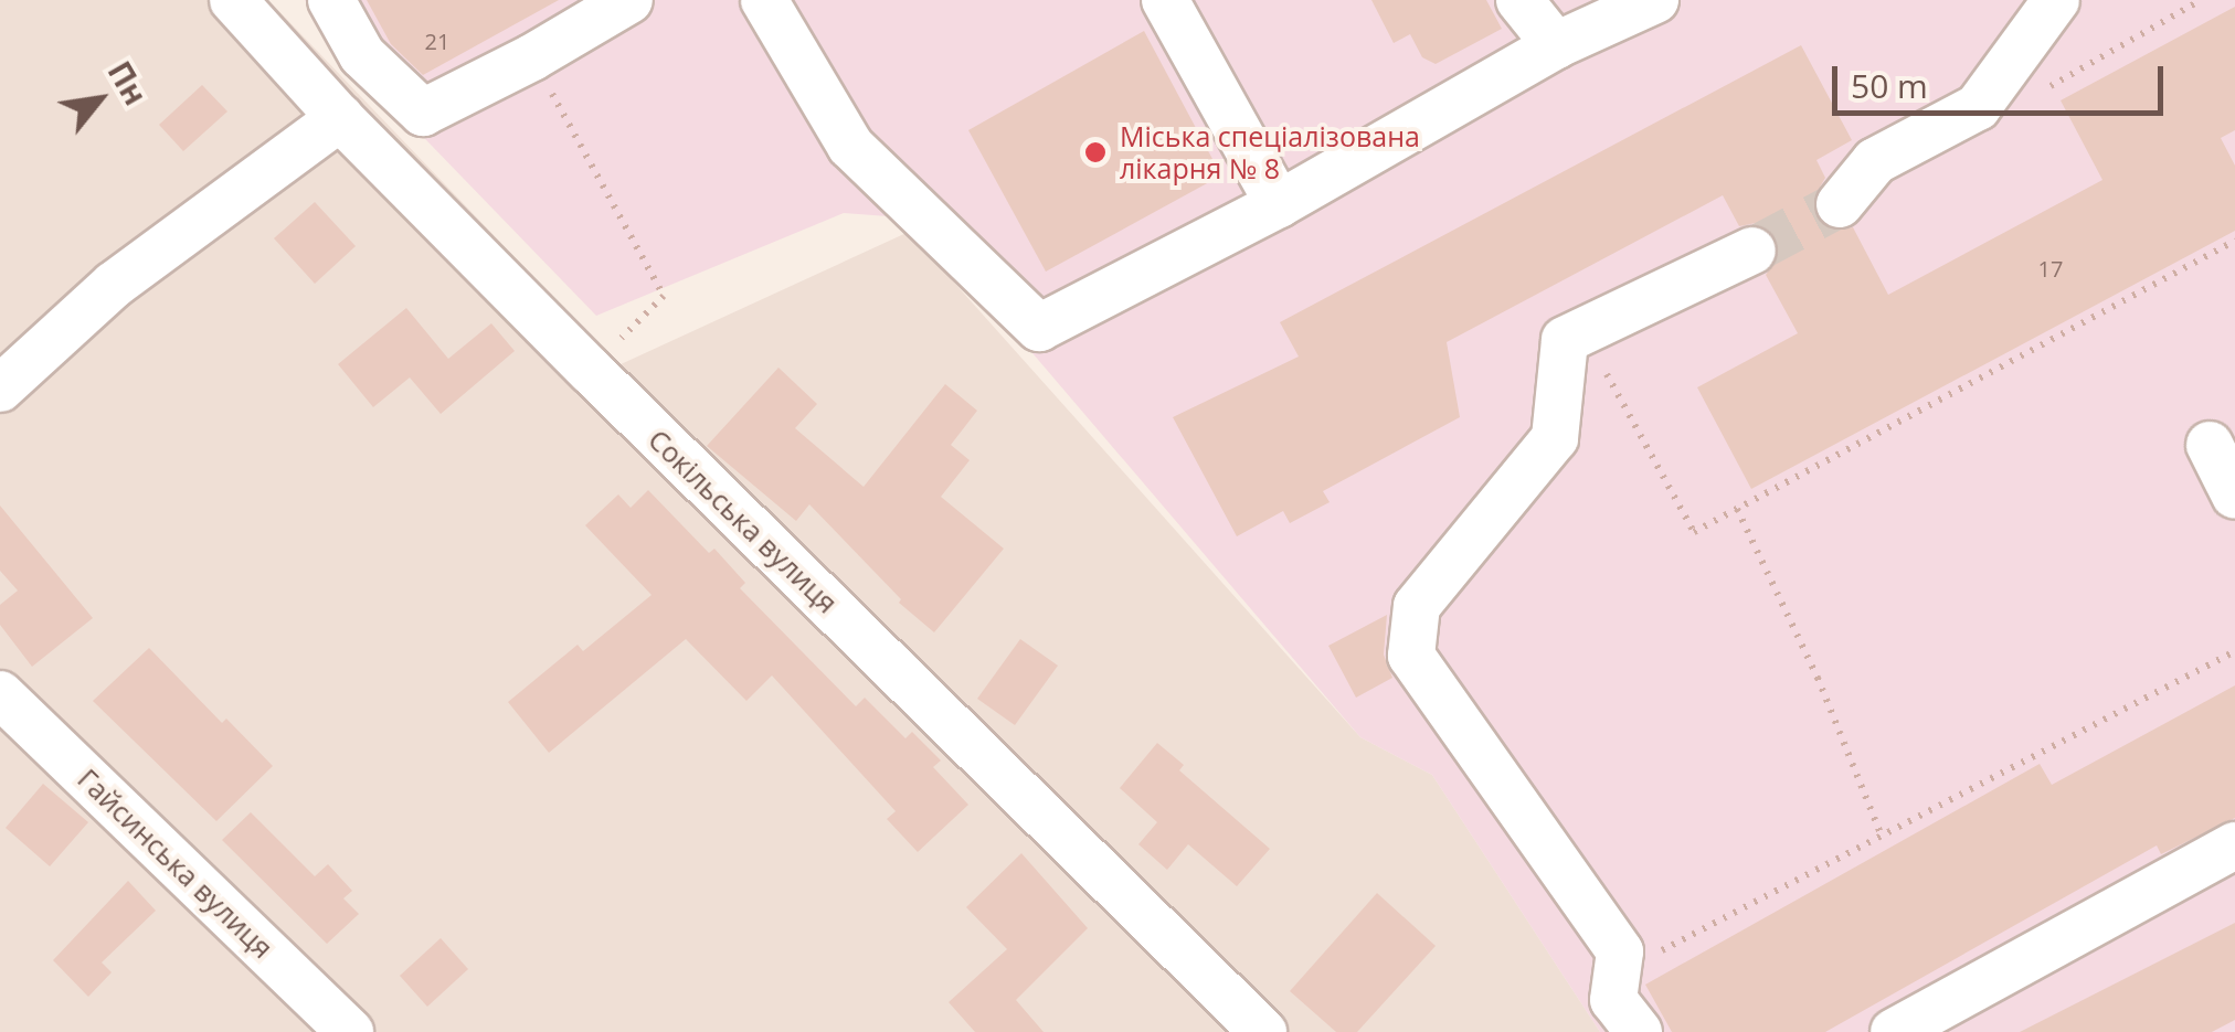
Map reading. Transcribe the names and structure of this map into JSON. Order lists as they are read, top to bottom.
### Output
{
  "streets": {
    "street": ["Сокільська вулиця", "Гайсинська вулиця"]
  },
  "places": ["Міська спеціалізована лікарня № 8"],
  "house_numbers": ["21", "17"],
  "scale_bar": "50 m",
  "north": "top right"
}
